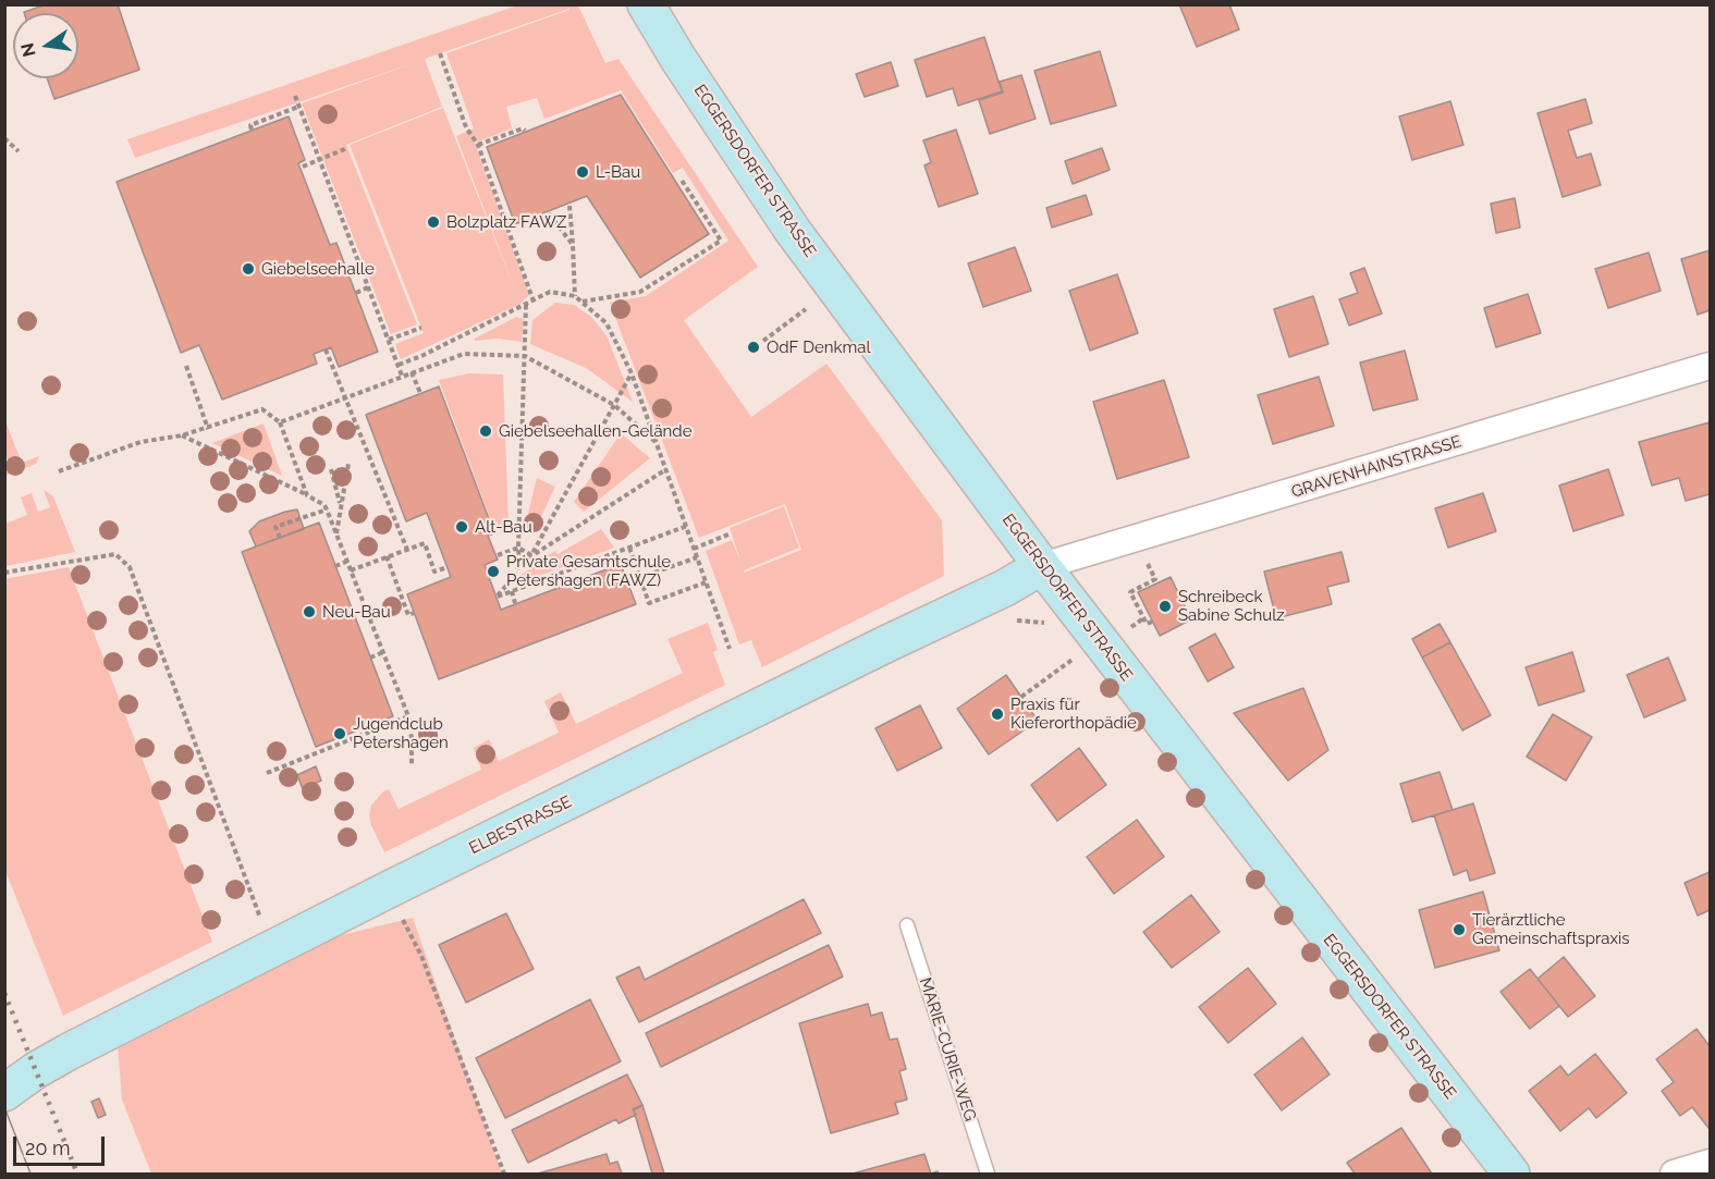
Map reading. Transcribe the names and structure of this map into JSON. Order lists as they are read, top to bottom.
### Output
{
  "streets": {
    "street": ["EGGERSDORFER STRASSE", "GRAVENHAINSTRASSE", "ELBESTRASSE"],
    "lane": ["MARIE-CURIE-WEG"]
  },
  "crossings": [
    ["EGGERSDORFER STRASSE", "GRAVENHAINSTRASSE"],
    ["EGGERSDORFER STRASSE", "ELBESTRASSE"],
    ["GRAVENHAINSTRASSE", "ELBESTRASSE"]
  ],
  "places": [
    "L-Bau",
    "Bolzplatz FAWZ",
    "Giebelseehalle",
    "OdF Denkmal",
    "Giebelseehallen-Gelände",
    "Alt-Bau",
    "Private Gesamtschule Petershagen (FAWZ)",
    "Schreibeck Sabine Schulz",
    "Neu-Bau",
    "Praxis für Kieferorthopädie",
    "Jugendclub Petershagen",
    "Tierärztliche Gemeinschaftspraxis"
  ],
  "scale_bar": "20 m",
  "north": "left"
}
